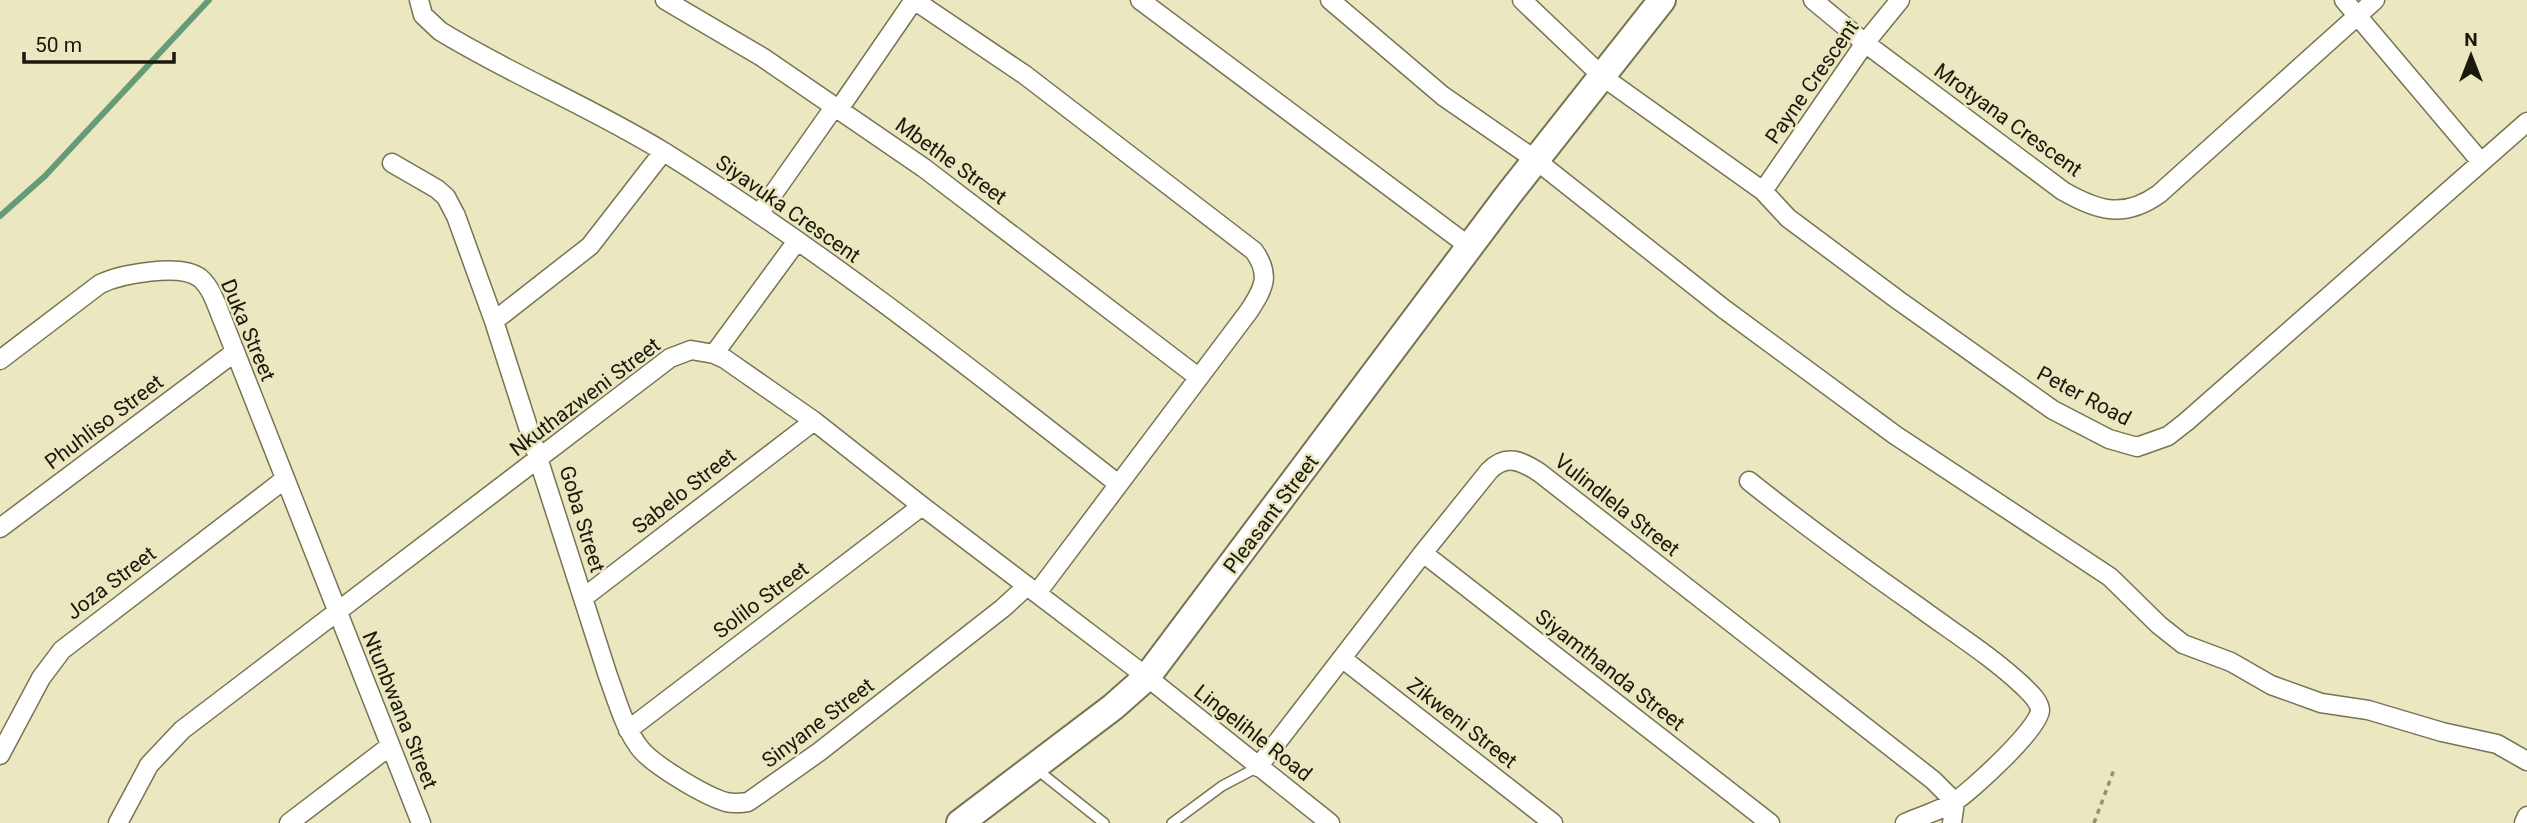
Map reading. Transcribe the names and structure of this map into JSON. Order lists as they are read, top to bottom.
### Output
{
  "streets": {
    "street": [
      "Payne Crescent",
      "Mrotyana Crescent",
      "Mbethe Street",
      "Siyavuka Crescent",
      "Duka Street",
      "Peter Road",
      "Nkuthazweni Street",
      "Phuhliso Street",
      "Sabelo Street",
      "Vulindlela Street",
      "Pleasant Street",
      "Goba Street",
      "Joza Street",
      "Solilo Street",
      "Siyamthanda Street",
      "Ntunbwana Street",
      "Sinyane Street",
      "Zikweni Street",
      "Lingelihle Road"
    ]
  },
  "crossings": [
    ["Payne Crescent", "Mrotyana Crescent"],
    ["Payne Crescent", "Peter Road"],
    ["Duka Street", "Nkuthazweni Street"],
    ["Duka Street", "Phuhliso Street"],
    ["Duka Street", "Joza Street"],
    ["Duka Street", "Ntunbwana Street"],
    ["Peter Road", "Pleasant Street"],
    ["Nkuthazweni Street", "Sabelo Street"],
    ["Nkuthazweni Street", "Pleasant Street"],
    ["Nkuthazweni Street", "Goba Street"],
    ["Nkuthazweni Street", "Solilo Street"],
    ["Nkuthazweni Street", "Ntunbwana Street"],
    ["Nkuthazweni Street", "Sinyane Street"],
    ["Nkuthazweni Street", "Lingelihle Road"],
    ["Sabelo Street", "Goba Street"],
    ["Vulindlela Street", "Siyamthanda Street"],
    ["Vulindlela Street", "Zikweni Street"],
    ["Vulindlela Street", "Lingelihle Road"],
    ["Pleasant Street", "Lingelihle Road"],
    ["Goba Street", "Solilo Street"],
    ["Goba Street", "Sinyane Street"],
    ["Solilo Street", "Sinyane Street"]
  ],
  "scale_bar": "50 m",
  "north": "top"
}
